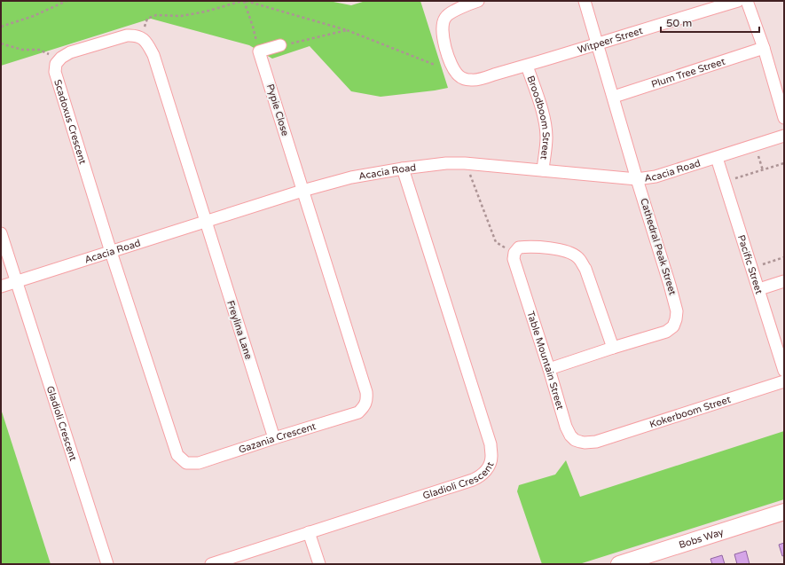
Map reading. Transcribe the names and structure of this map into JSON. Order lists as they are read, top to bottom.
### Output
{
  "streets": {
    "street": [
      "Witpeer Street",
      "Plum Tree Street",
      "Pypie Close",
      "Broodboom Street",
      "Scadoxus Crescent",
      "Acacia Road",
      "Cathedral Peak Street",
      "Pacific Street",
      "Freylina Lane",
      "Table Mountain Street",
      "Kokerboom Street",
      "Gladioli Crescent",
      "Gazania Crescent",
      "Bobs Way"
    ]
  },
  "crossings": [
    ["Witpeer Street", "Broodboom Street"],
    ["Witpeer Street", "Cathedral Peak Street"],
    ["Plum Tree Street", "Cathedral Peak Street"],
    ["Pypie Close", "Acacia Road"],
    ["Pypie Close", "Gazania Crescent"],
    ["Broodboom Street", "Acacia Road"],
    ["Scadoxus Crescent", "Acacia Road"],
    ["Scadoxus Crescent", "Gazania Crescent"],
    ["Acacia Road", "Cathedral Peak Street"],
    ["Acacia Road", "Pacific Street"],
    ["Acacia Road", "Freylina Lane"],
    ["Acacia Road", "Gladioli Crescent"],
    ["Acacia Road", "Gazania Crescent"],
    ["Cathedral Peak Street", "Table Mountain Street"],
    ["Freylina Lane", "Gazania Crescent"],
    ["Table Mountain Street", "Kokerboom Street"]
  ],
  "scale_bar": "50 m"
}
